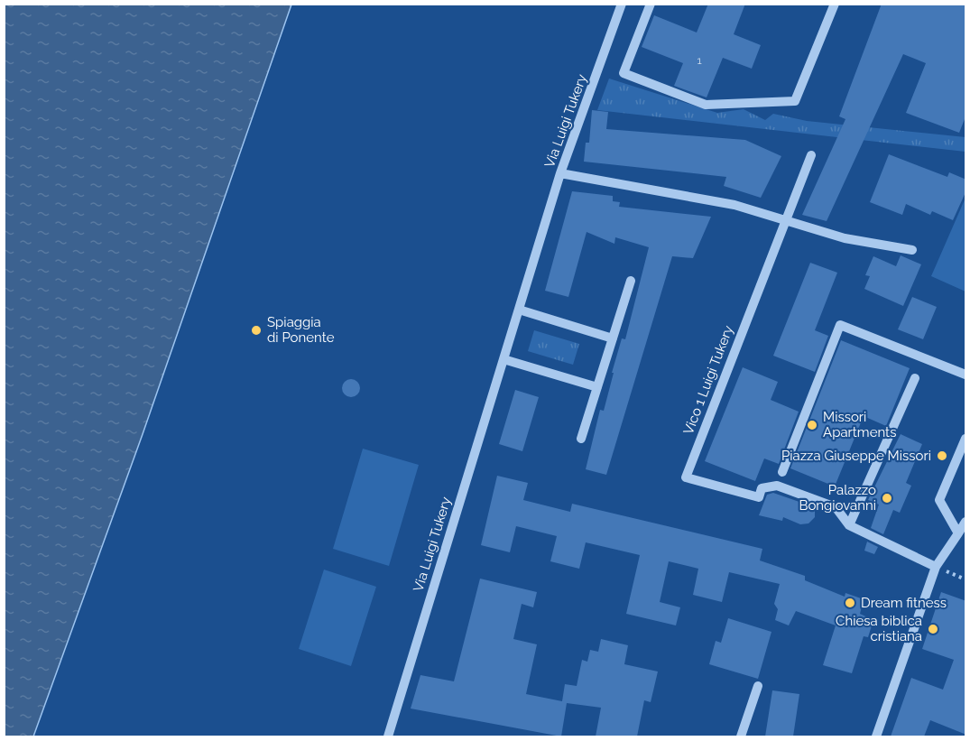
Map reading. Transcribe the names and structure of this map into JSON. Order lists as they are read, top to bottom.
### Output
{
  "streets": {
    "street": ["Via Luigi Tukery", "Vico 1 Luigi Tukery"]
  },
  "places": [
    "Spiaggia di Ponente",
    "Missori Apartments",
    "Piazza Giuseppe Missori",
    "Palazzo Bongiovanni",
    "Dream fitness",
    "Chiesa biblica cristiana"
  ],
  "house_numbers": ["1"]
}
